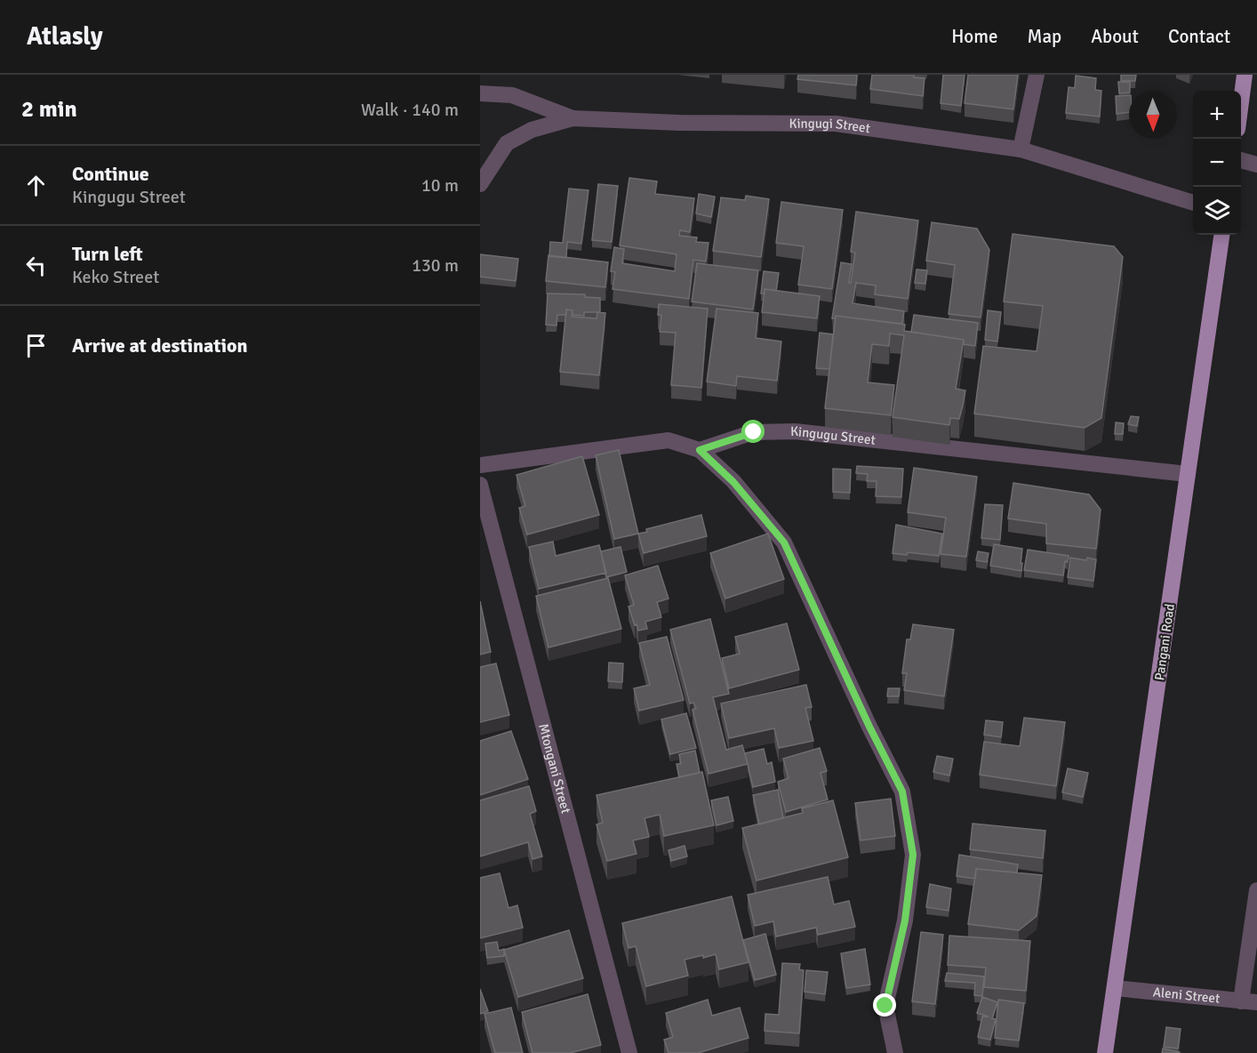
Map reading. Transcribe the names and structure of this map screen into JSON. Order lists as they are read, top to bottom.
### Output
{
  "streets": {
    "main road": ["Pangani Road"],
    "street": [
      "Kingugi Street",
      "Kingugu Street",
      "Mtongani Street",
      "Aleni Street"
    ]
  },
  "crossings": [
    ["Kingugu Street", "Pangani Road"],
    ["Pangani Road", "Aleni Street"]
  ],
  "north": "bottom",
  "page": {
    "header": "Atlasly",
    "nav": [
      "Home",
      "Map",
      "About",
      "Contact"
    ],
    "heading": ["2 min", "Walk · 140 m"],
    "map_buttons": ["+", "−"],
    "list": [
      ["Continue", "Kingugu Street", "10 m"],
      ["Turn left", "Keko Street", "130 m"],
      "Arrive at destination"
    ]
  }
}
